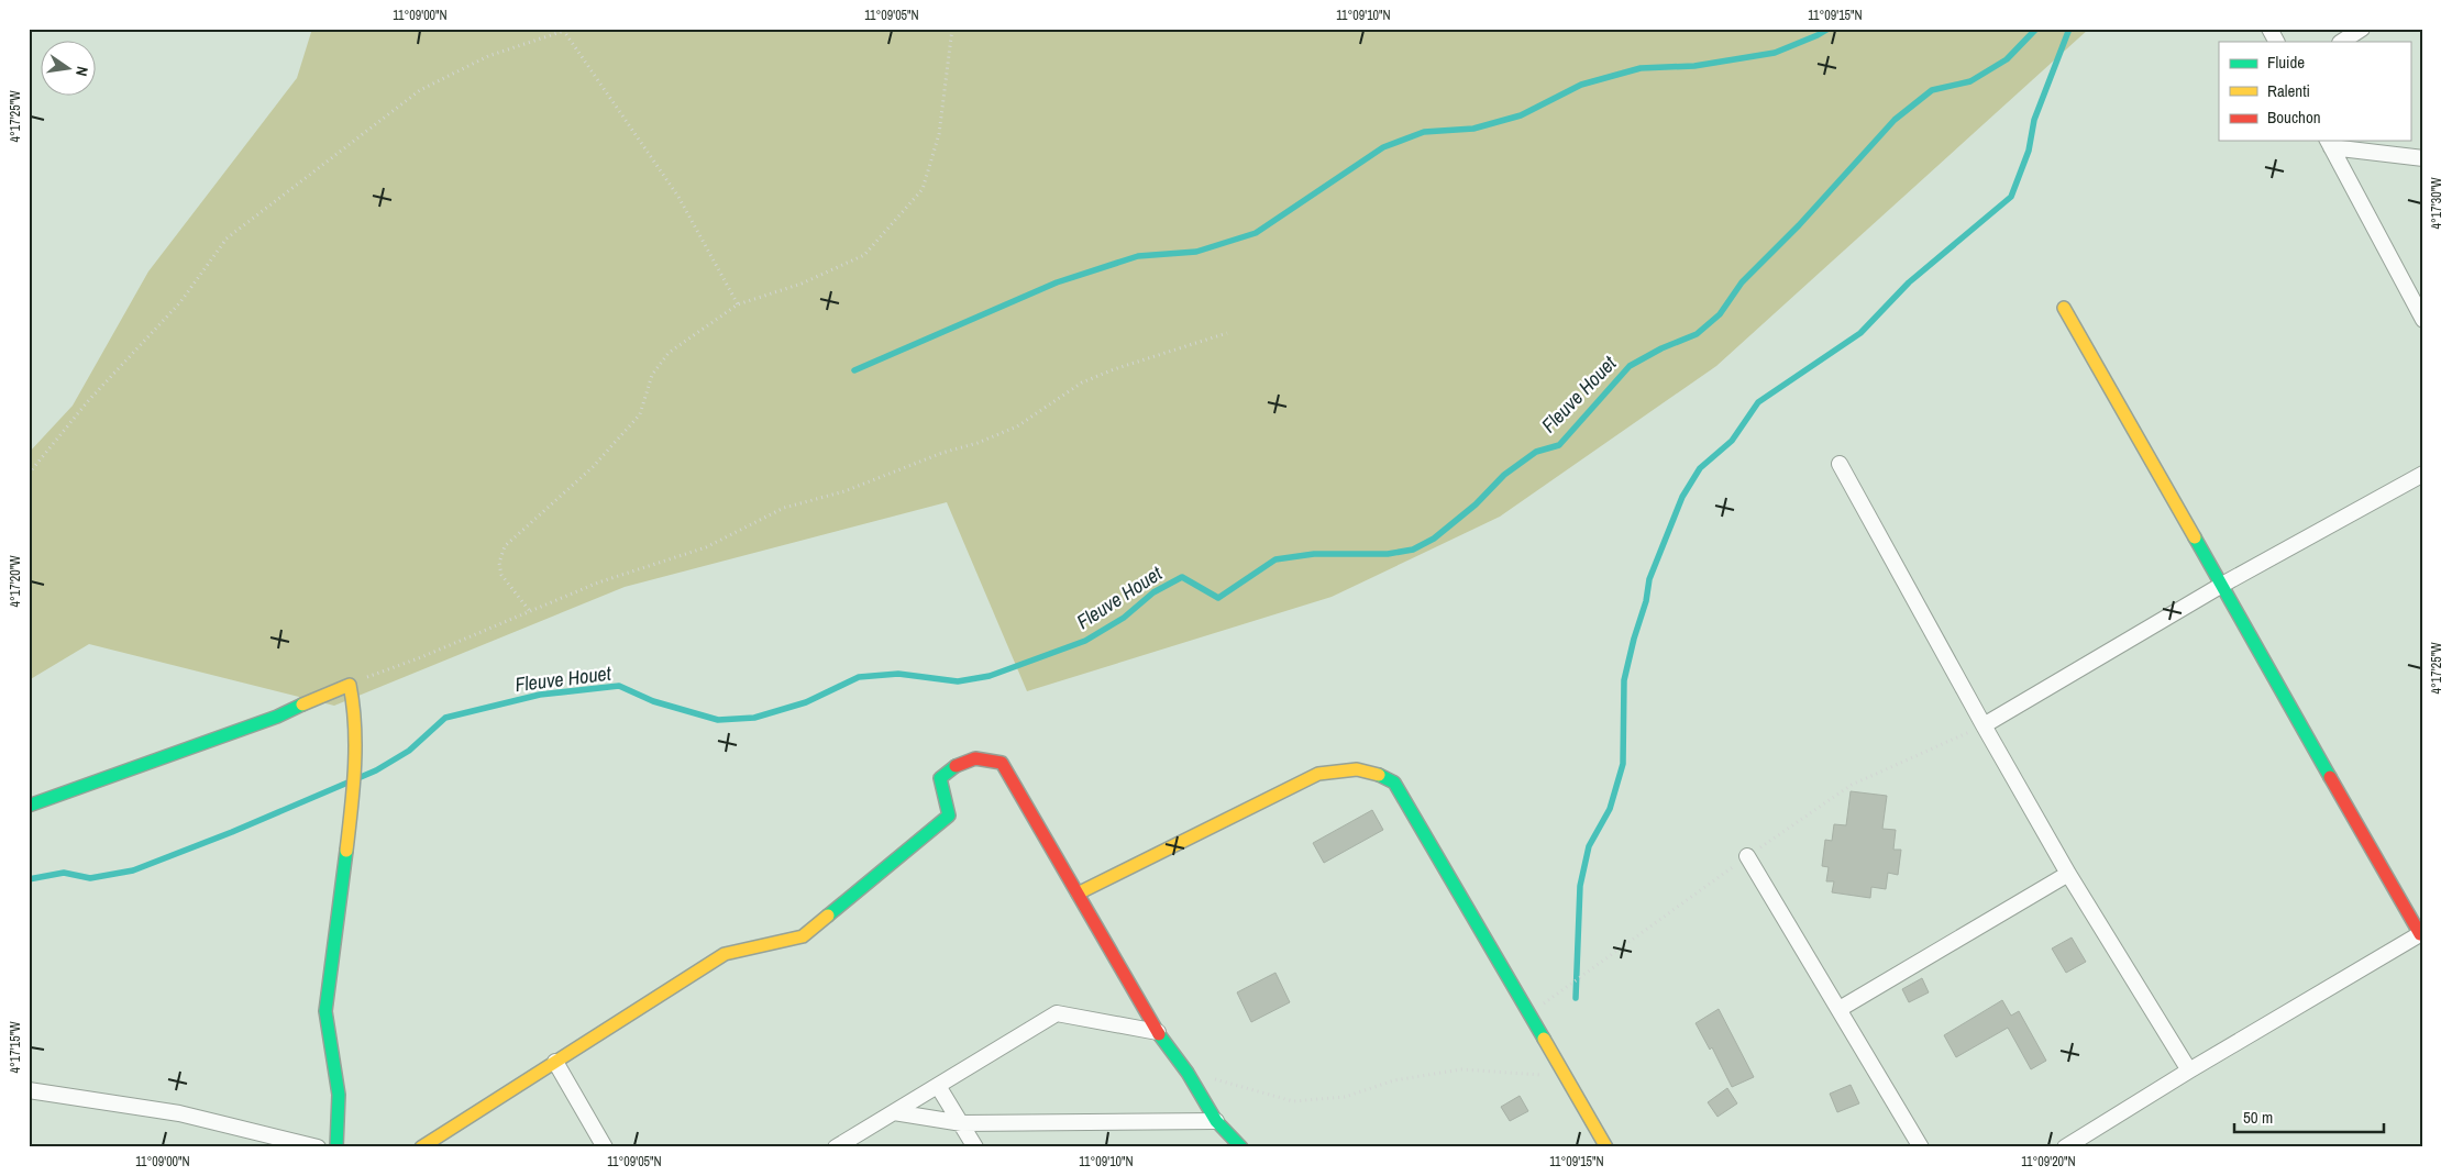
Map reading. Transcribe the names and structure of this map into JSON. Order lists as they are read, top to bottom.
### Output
{
  "water": ["Fleuve Houet"],
  "legend": ["Fluide", "Ralenti", "Bouchon"],
  "scale_bar": "50 m",
  "north": "right",
  "coordinates": [
    "11°09'00\"N",
    "11°09'05\"N",
    "11°09'10\"N",
    "11°09'15\"N",
    "4°17'25\"W",
    "4°17'30\"W",
    "4°17'20\"W",
    "4°17'15\"W",
    "11°09'20\"N"
  ]
}
